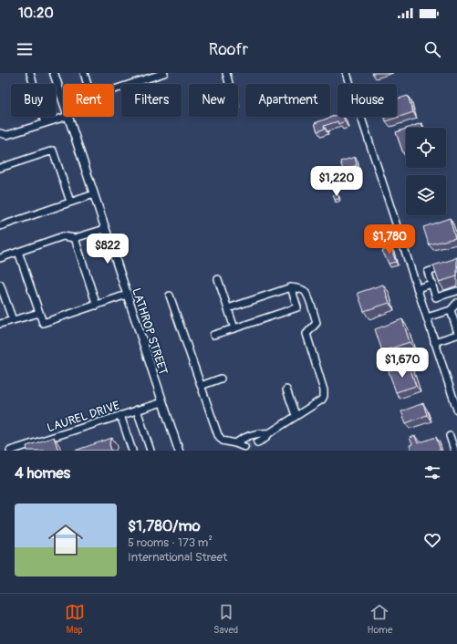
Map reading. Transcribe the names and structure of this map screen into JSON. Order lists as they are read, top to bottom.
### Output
{
  "streets": {
    "main road": ["LATHROP STREET"],
    "street": ["LAUREL DRIVE"]
  },
  "crossings": [
    ["LATHROP STREET", "LAUREL DRIVE"]
  ],
  "page": {
    "status": "10:20",
    "header": "Roofr",
    "chip": [
      "Buy",
      "Rent",
      "Filters",
      "New",
      "Apartment",
      "House"
    ],
    "price": [
      "$1,220",
      "$1,780",
      "$822",
      "$1,670"
    ],
    "heading": "4 homes",
    "list": [
      {
        "name": "$1,780/mo",
        "note": "5 rooms · 173 m² · International Street"
      }
    ],
    "tabs": ["Map", "Saved", "Home"]
  }
}
